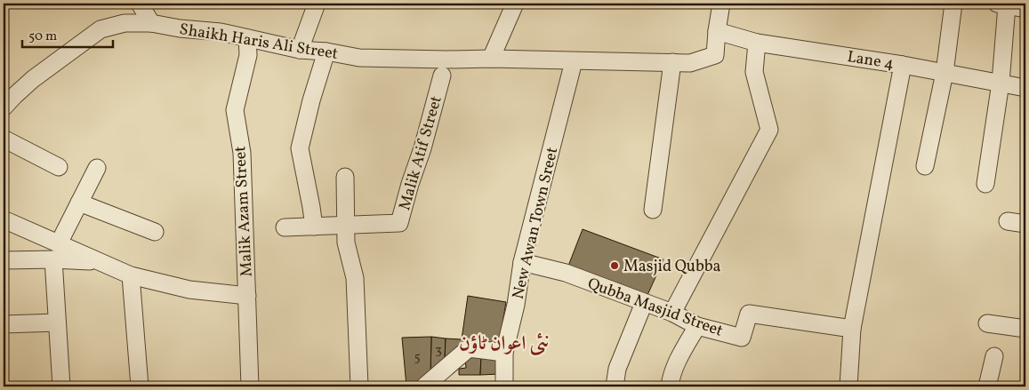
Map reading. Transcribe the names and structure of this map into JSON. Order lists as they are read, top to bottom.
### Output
{
  "streets": {
    "street": [
      "Shaikh Haris Ali Street",
      "Lane 4",
      "Malik Atif Street",
      "Malik Azam Street",
      "New Awan Town Sreet",
      "Qubba Masjid Street"
    ]
  },
  "crossings": [
    ["Shaikh Haris Ali Street", "Lane 4"],
    ["Shaikh Haris Ali Street", "Malik Azam Street"],
    ["Shaikh Haris Ali Street", "New Awan Town Sreet"],
    ["New Awan Town Sreet", "Qubba Masjid Street"]
  ],
  "districts": ["نئی اعوان ٹاؤن"],
  "places": ["Masjid Qubba"],
  "house_numbers": ["3", "5"],
  "scale_bar": "50 m"
}
